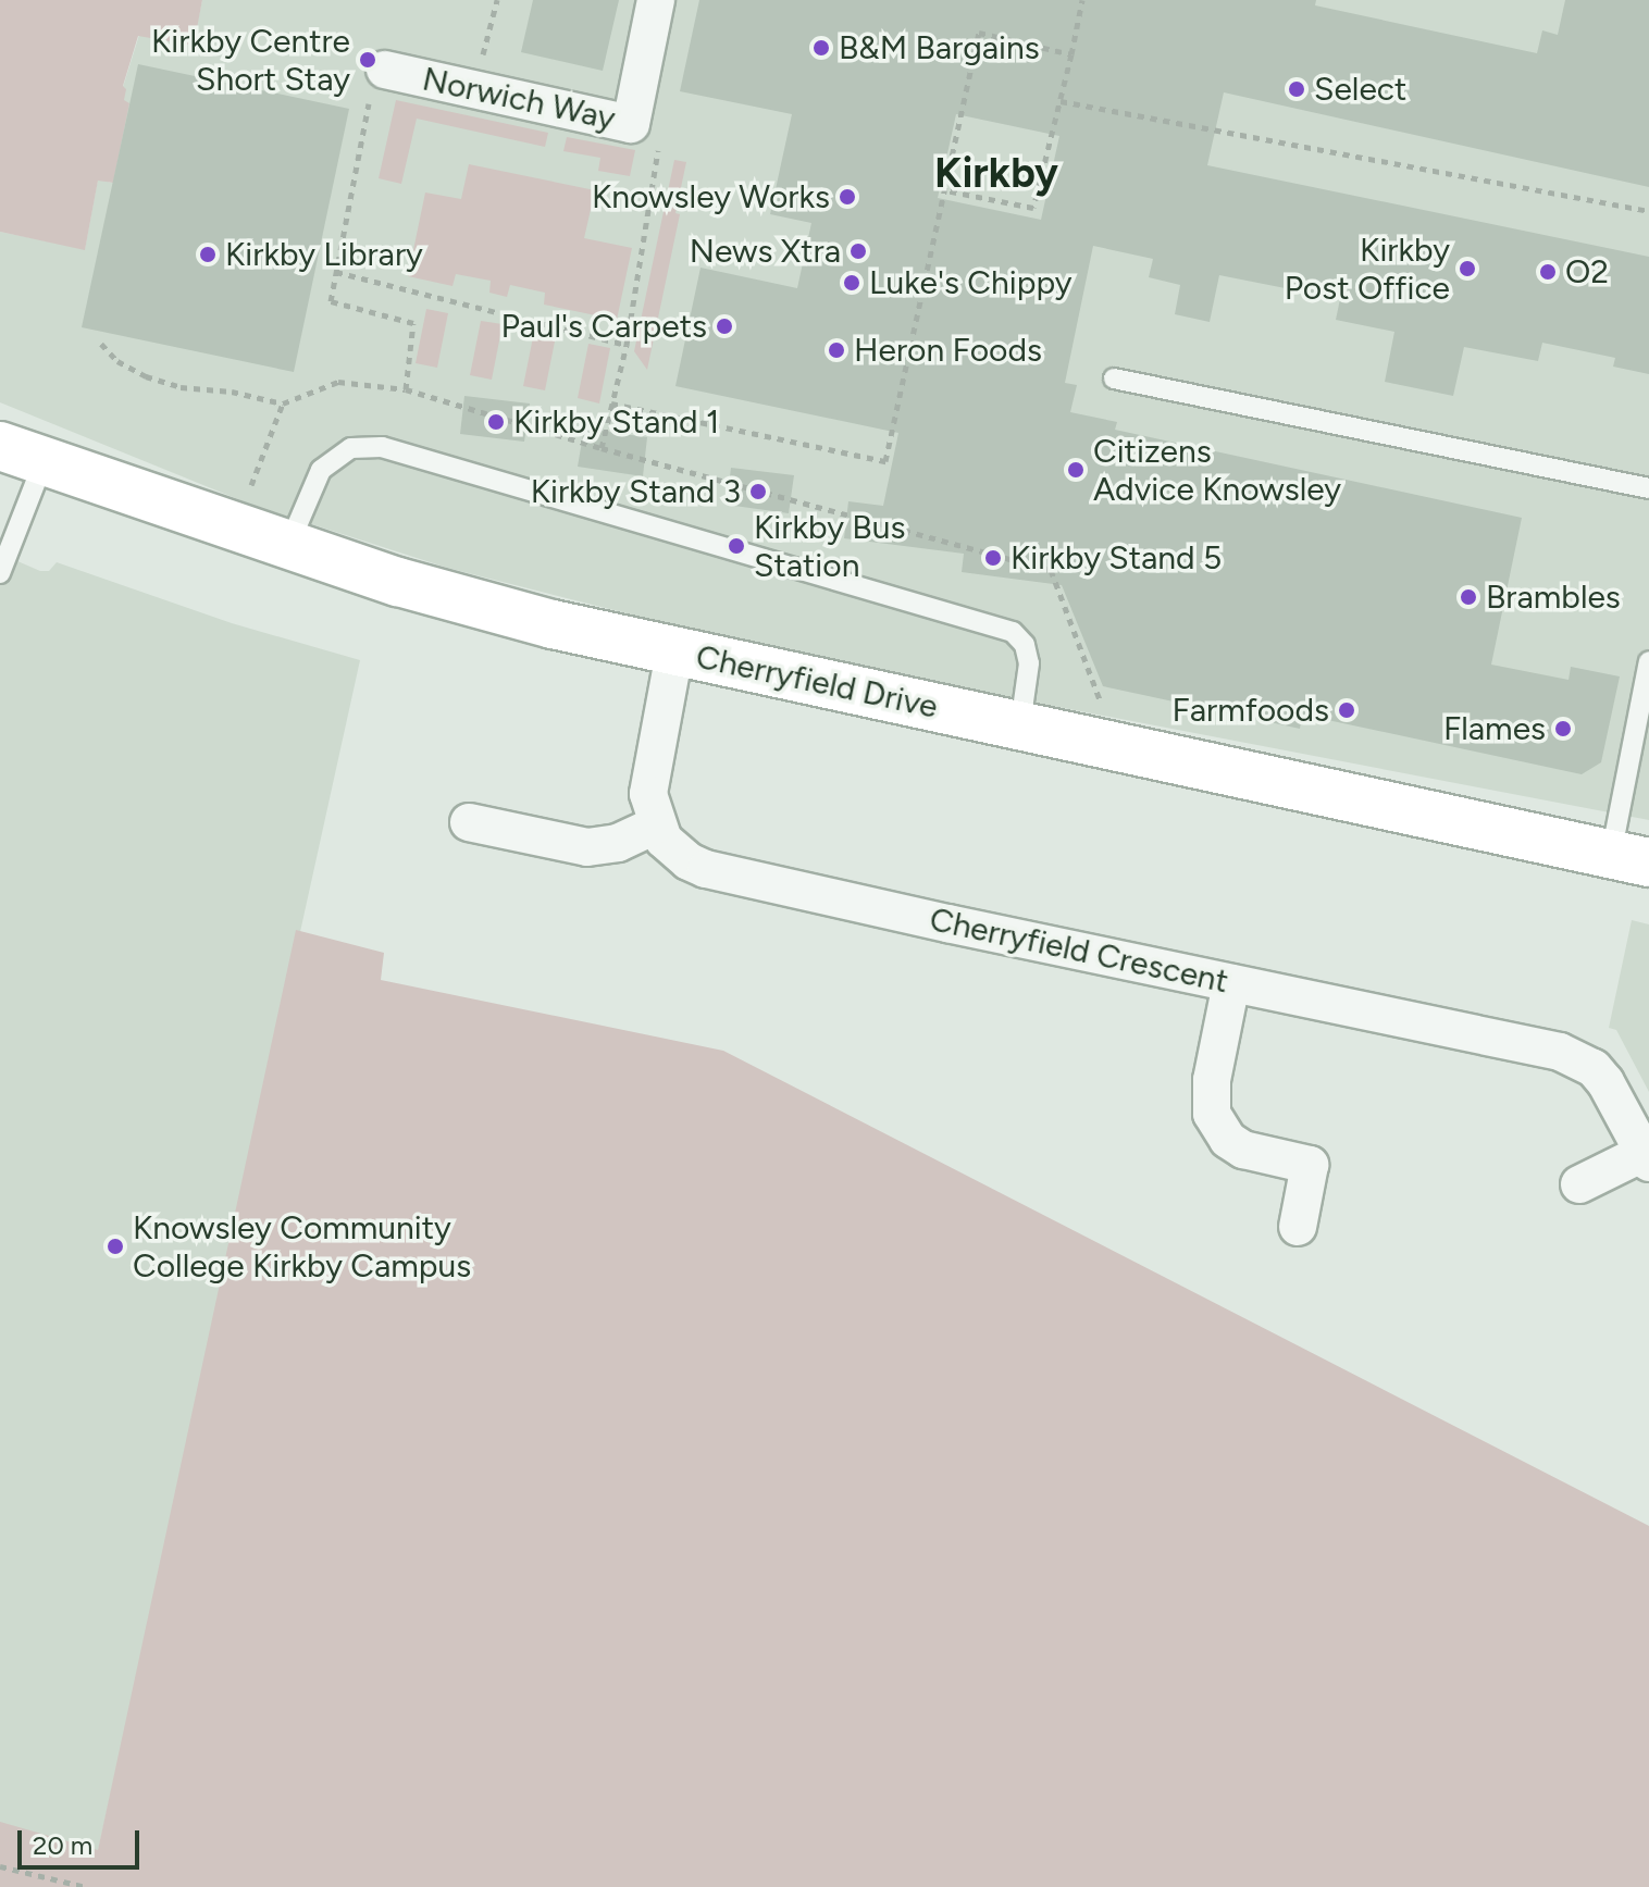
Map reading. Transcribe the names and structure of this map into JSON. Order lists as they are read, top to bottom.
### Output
{
  "streets": {
    "street": ["Norwich Way", "Cherryfield Drive", "Cherryfield Crescent"]
  },
  "districts": ["Kirkby"],
  "places": [
    "B&M Bargains",
    "Kirkby Centre Short Stay",
    "Select",
    "Knowsley Works",
    "News Xtra",
    "Kirkby Library",
    "Kirkby Post Office",
    "O2",
    "Luke's Chippy",
    "Paul's Carpets",
    "Heron Foods",
    "Kirkby Stand 1",
    "Citizens Advice Knowsley",
    "Kirkby Stand 3",
    "Kirkby Bus Station",
    "Kirkby Stand 5",
    "Brambles",
    "Farmfoods",
    "Flames",
    "Knowsley Community College Kirkby Campus"
  ],
  "scale_bar": "20 m"
}
